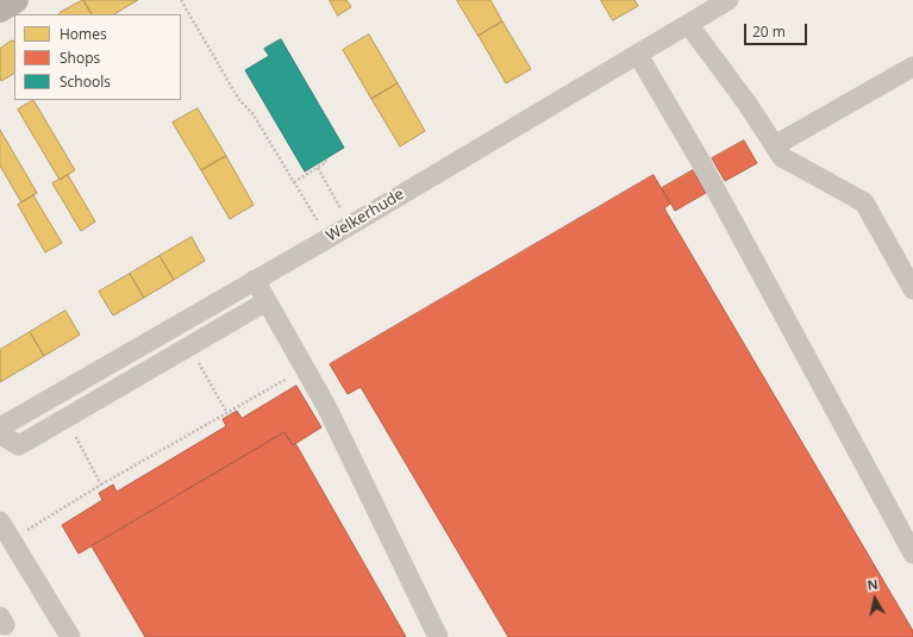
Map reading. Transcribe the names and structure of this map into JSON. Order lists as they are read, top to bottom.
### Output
{
  "streets": {
    "street": ["Welkerhude"]
  },
  "legend": ["Homes", "Shops", "Schools"],
  "scale_bar": "20 m",
  "north": "top"
}
